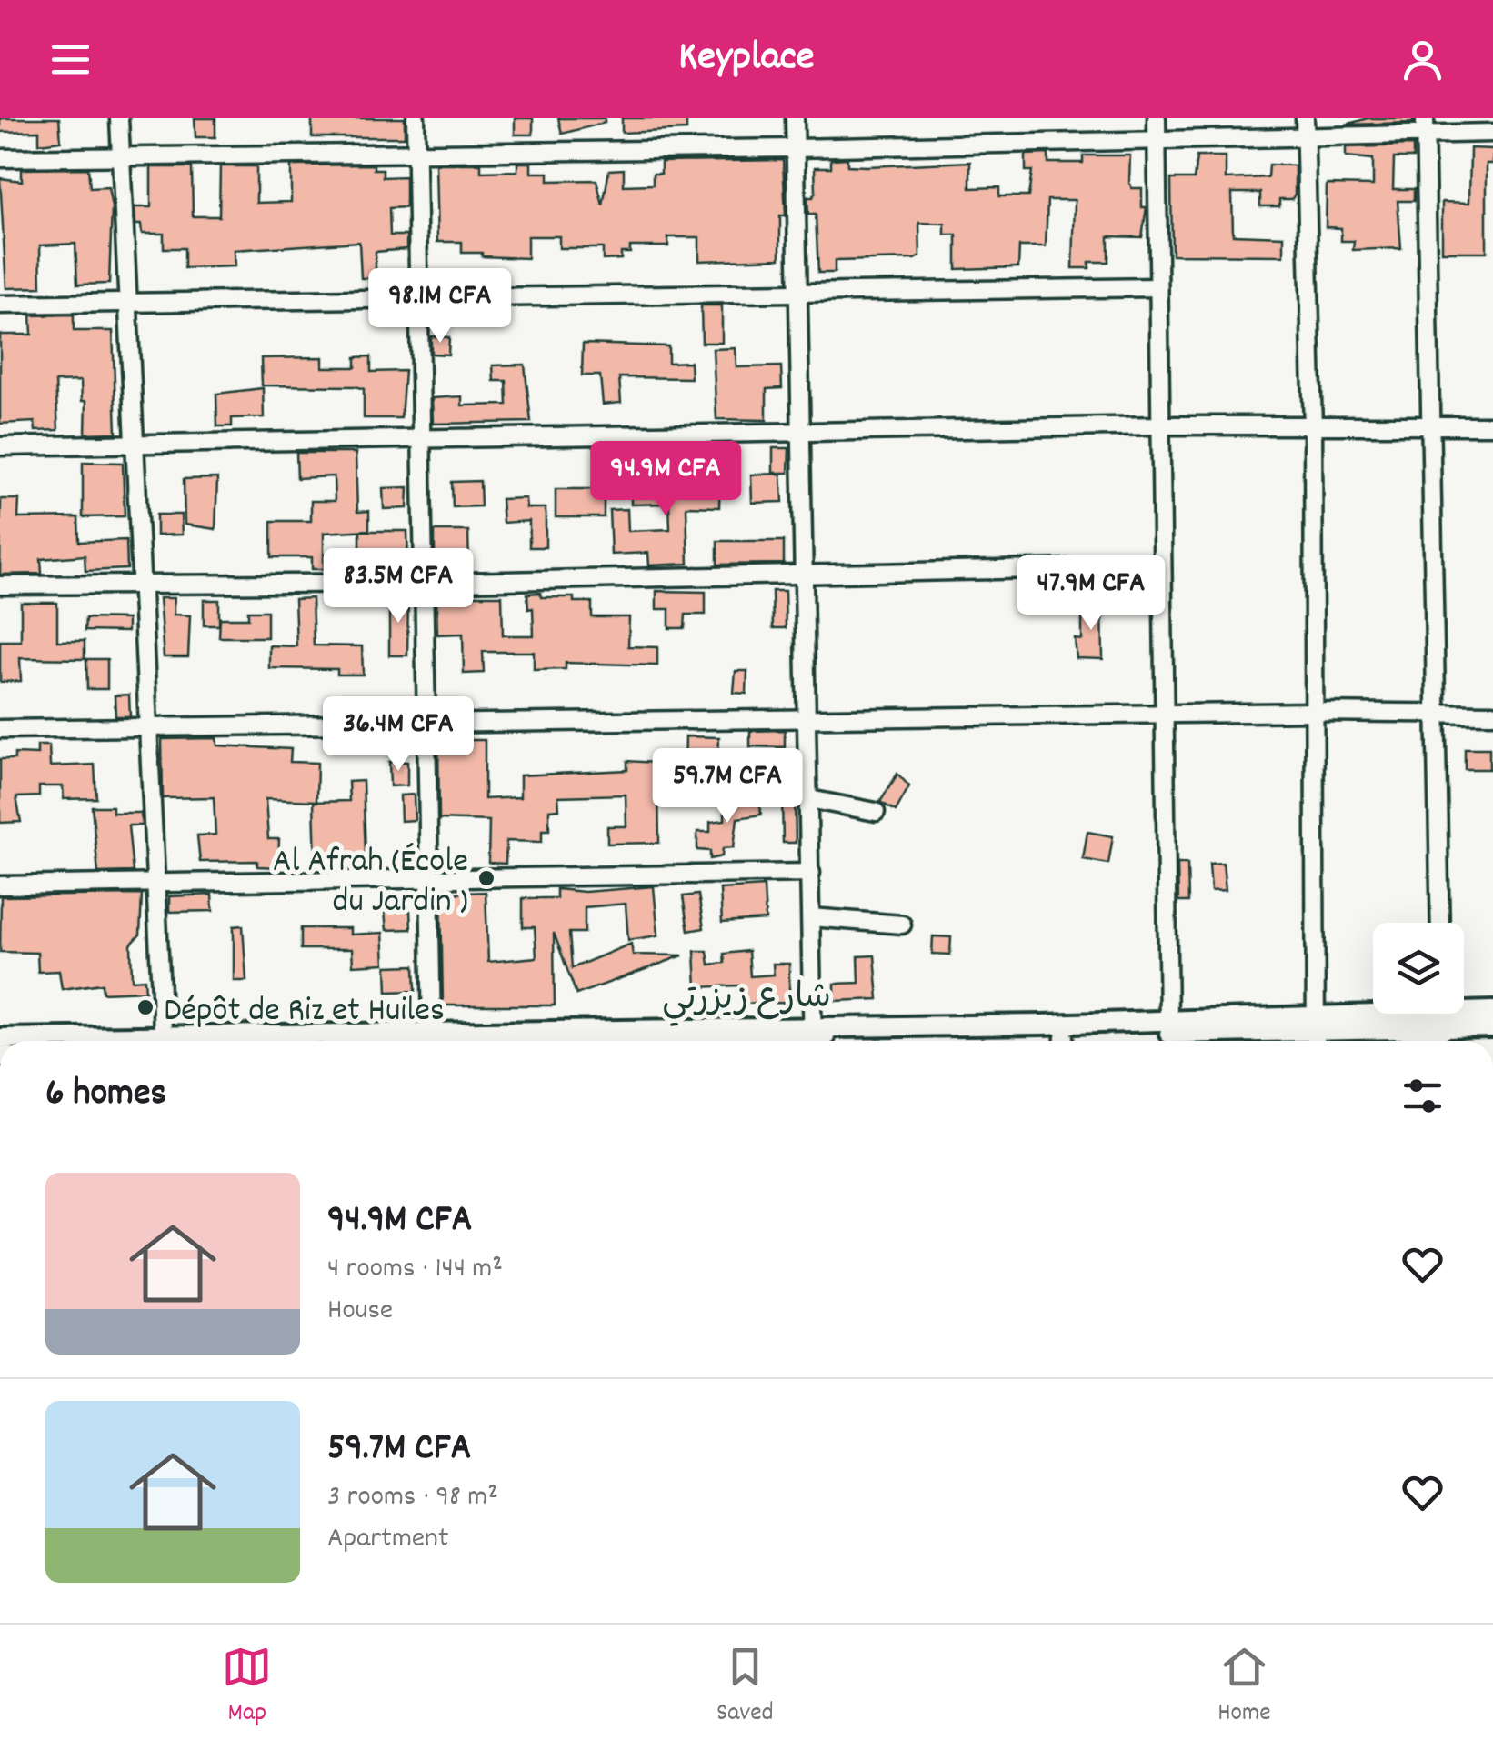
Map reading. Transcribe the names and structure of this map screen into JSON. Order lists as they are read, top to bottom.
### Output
{
  "streets": {
    "street": ["شارع زيزرتي"]
  },
  "places": ["Al Afrah (École du Jardin )", "Dépôt de Riz et Huiles"],
  "page": {
    "header": "Keyplace",
    "price": [
      "98.1M CFA",
      "94.9M CFA",
      "83.5M CFA",
      "47.9M CFA",
      "36.4M CFA",
      "59.7M CFA"
    ],
    "heading": "6 homes",
    "list": [
      {
        "name": "94.9M CFA",
        "note": "4 rooms · 144 m² · House"
      },
      {
        "name": "59.7M CFA",
        "note": "3 rooms · 98 m² · Apartment"
      }
    ],
    "tabs": ["Map", "Saved", "Home"]
  }
}
